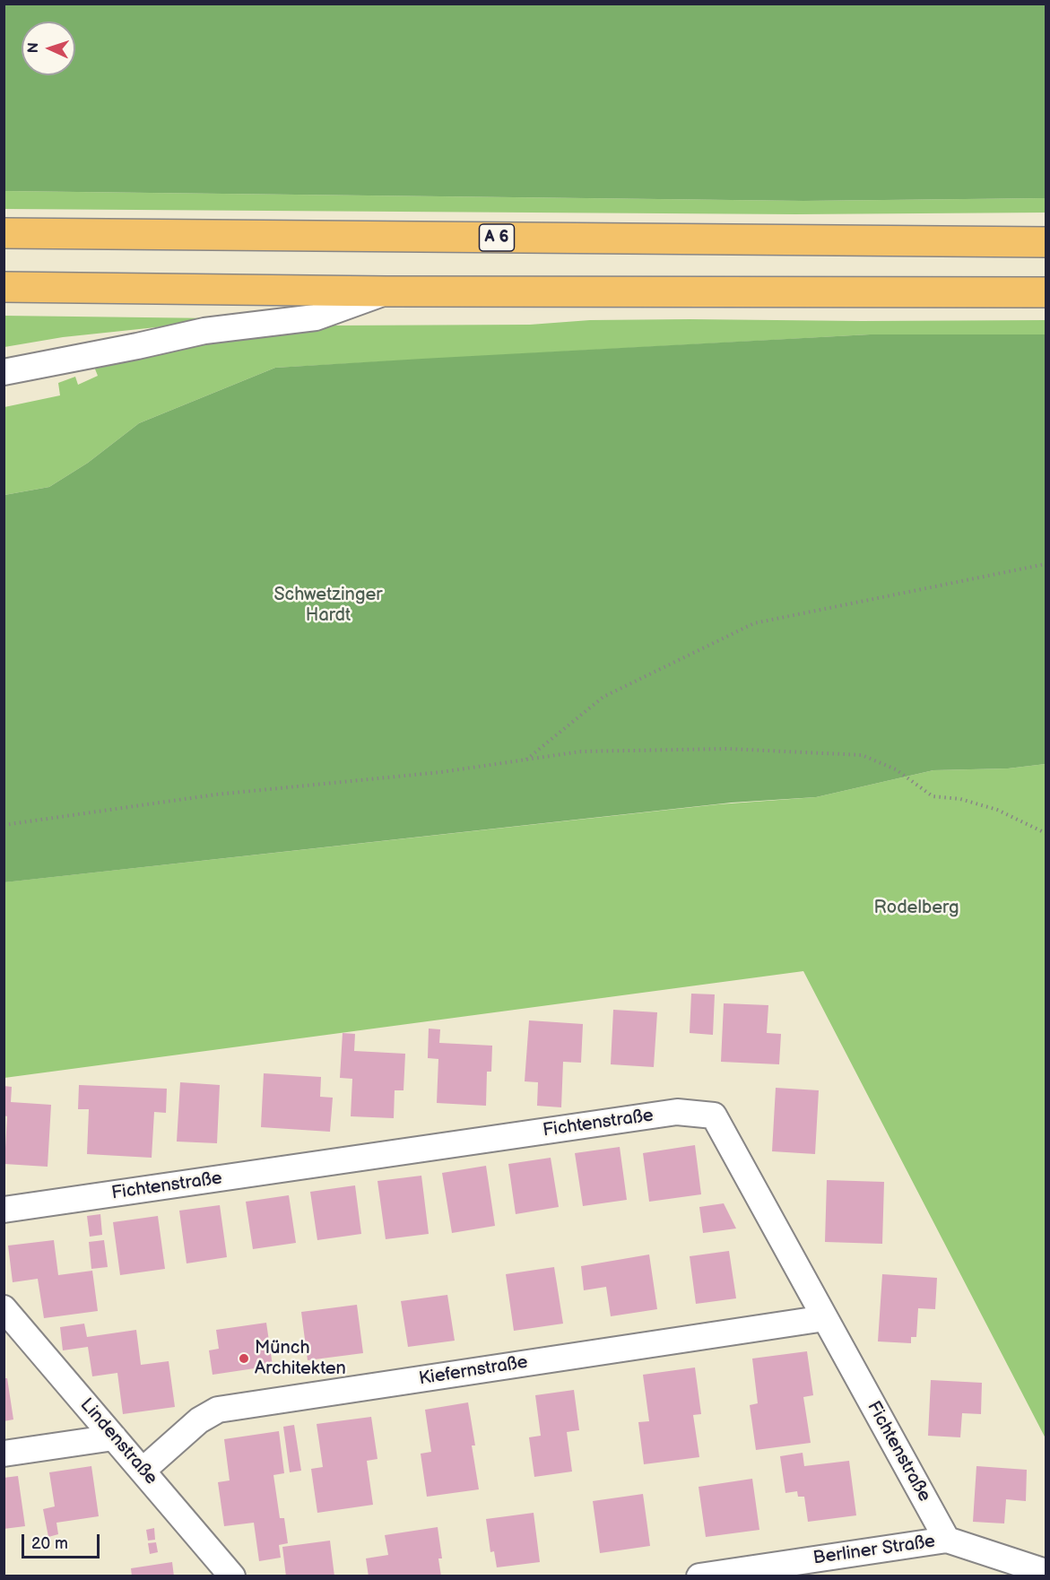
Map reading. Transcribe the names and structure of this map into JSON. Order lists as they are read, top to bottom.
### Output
{
  "streets": {
    "highway": ["A 6"],
    "street": [
      "Fichtenstraße",
      "Kiefernstraße",
      "Lindenstraße",
      "Berliner Straße"
    ]
  },
  "crossings": [
    ["Fichtenstraße", "Kiefernstraße"],
    ["Fichtenstraße", "Berliner Straße"],
    ["Kiefernstraße", "Lindenstraße"]
  ],
  "parks": ["Schwetzinger Hardt", "Rodelberg"],
  "places": ["Münch Architekten"],
  "scale_bar": "20 m",
  "north": "left"
}
